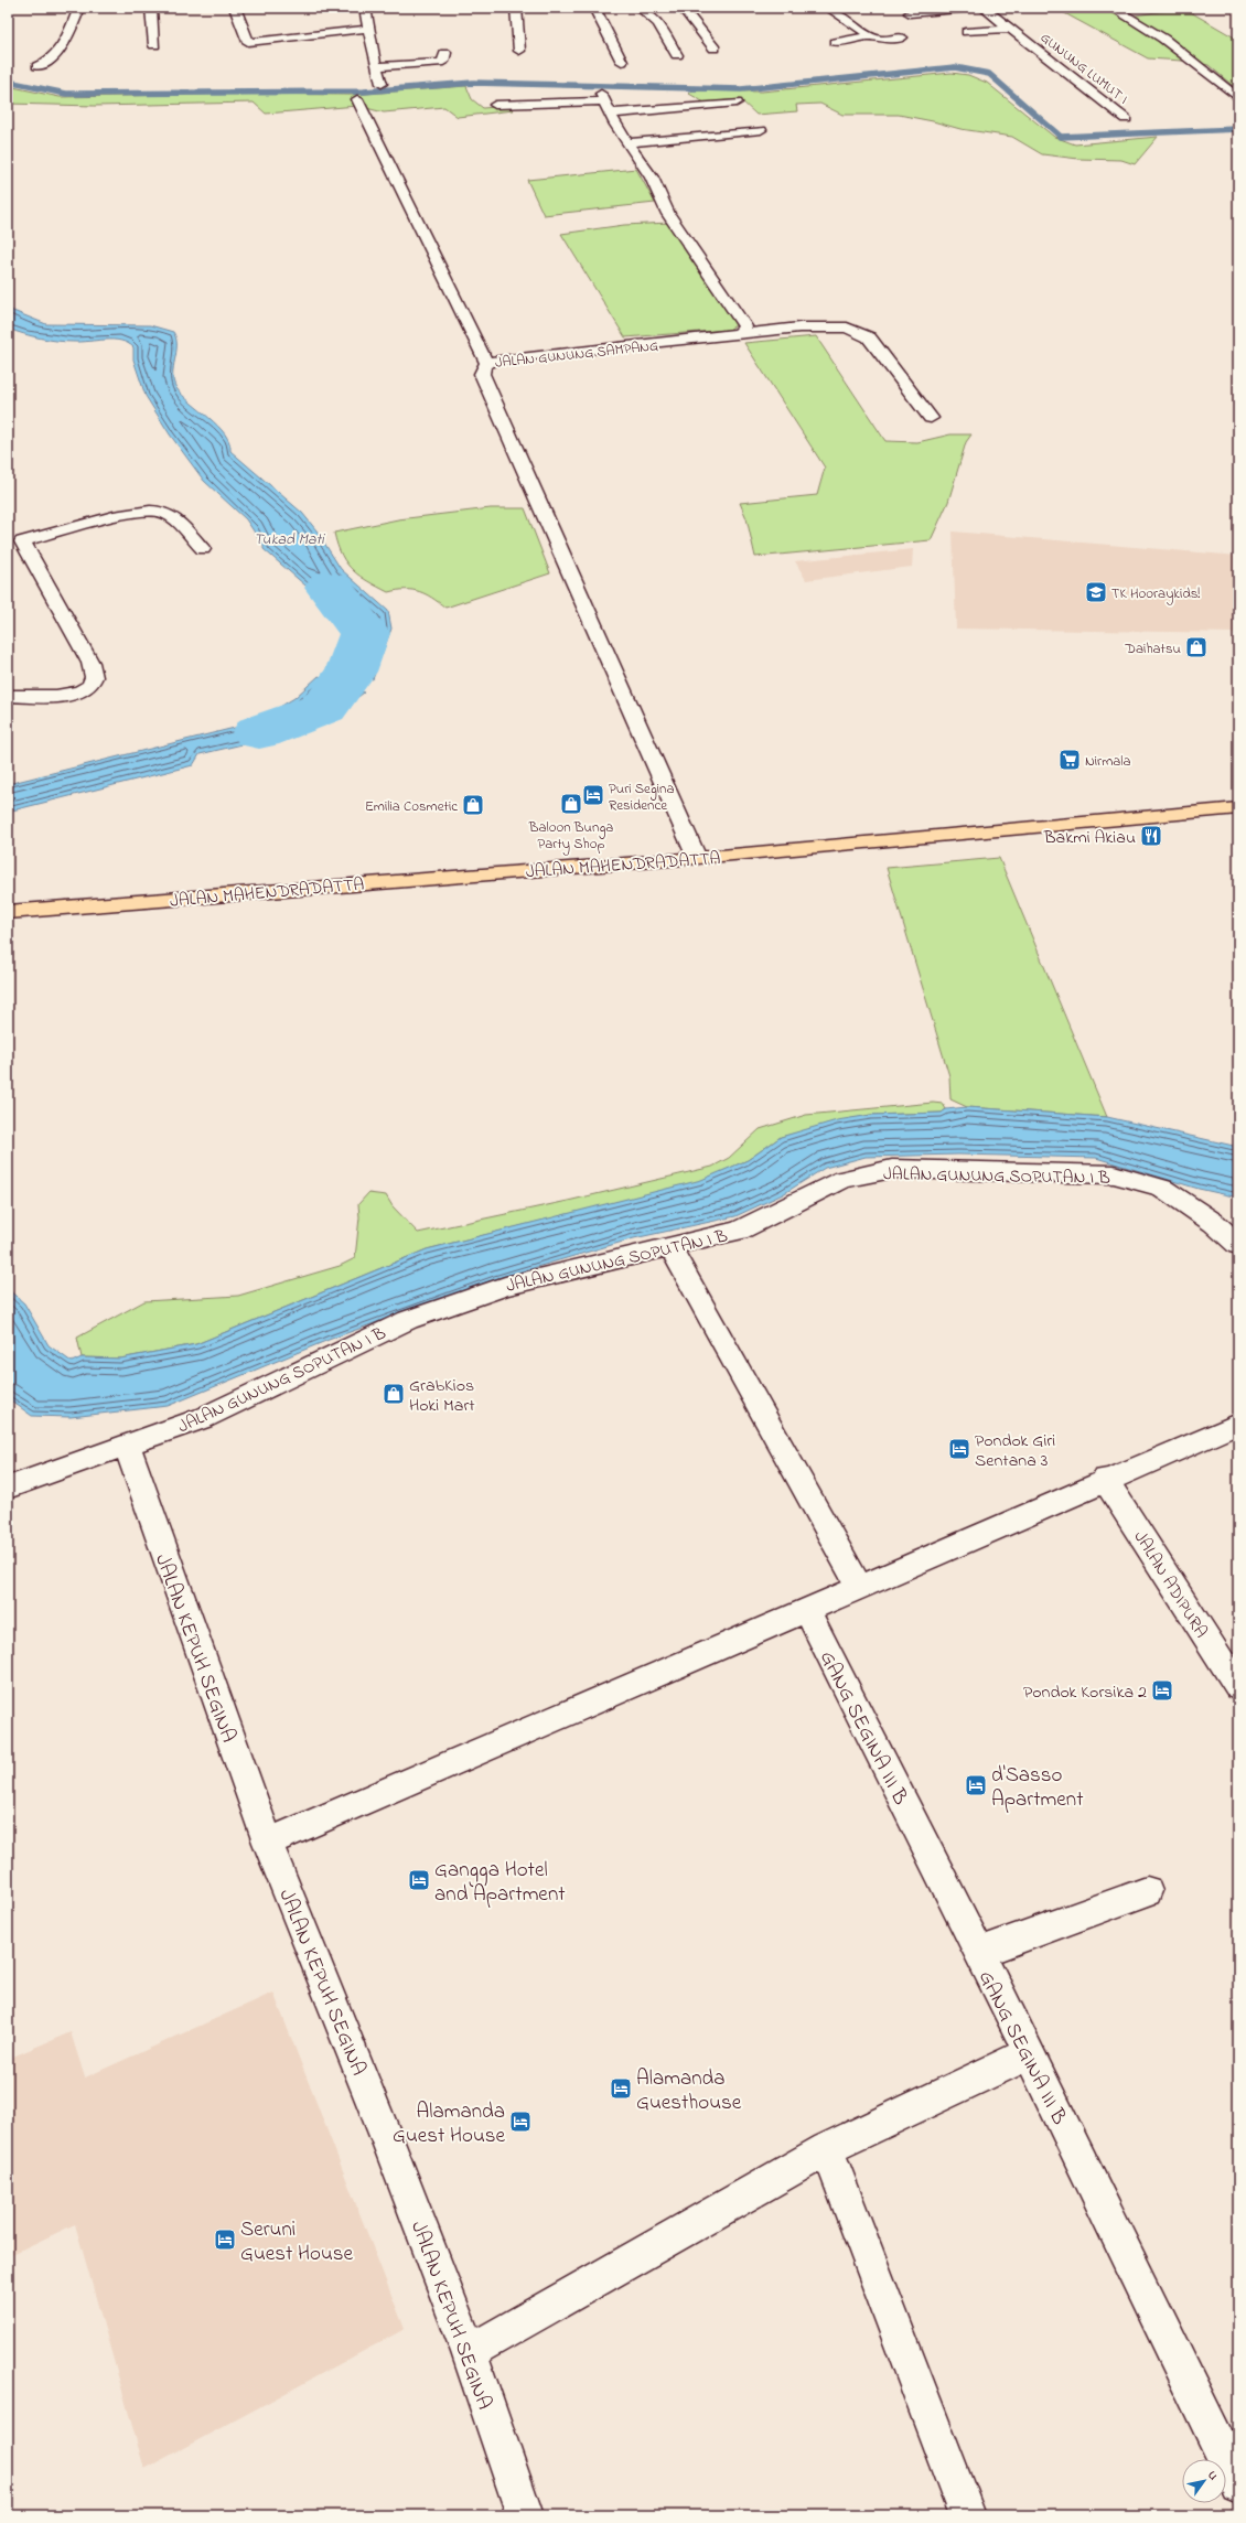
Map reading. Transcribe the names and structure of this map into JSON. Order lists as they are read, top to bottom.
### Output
{
  "streets": {
    "main road": ["JALAN MAHENDRADATTA"],
    "street": [
      "GUNUNG LUMUT I",
      "JALAN GUNUNG SAMPANG",
      "JALAN GUNUNG SOPUTAN I B",
      "JALAN ADIPURA",
      "JALAN KEPUH SEGINA",
      "GANG SEGINA III B"
    ]
  },
  "crossings": [
    ["JALAN GUNUNG SAMPANG", "JALAN MAHENDRADATTA"],
    ["JALAN GUNUNG SOPUTAN I B", "JALAN KEPUH SEGINA"]
  ],
  "water": ["Tukad Mati"],
  "places": {
    "school or university": ["TK Hooraykids!"],
    "shop": [
      "Daihatsu",
      "Baloon Bunga Party Shop",
      "Emilia Cosmetic",
      "GrabKios Hoki Mart"
    ],
    "supermarket": ["Nirmala"],
    "hotel": [
      "Puri Segina Residence",
      "Pondok Giri Sentana 3",
      "Pondok Korsika 2",
      "d'Sasso Apartment",
      "Gangga Hotel and Apartment",
      "Alamanda Guesthouse",
      "Alamanda Guest House",
      "Seruni Guest House"
    ],
    "restaurant": ["Bakmi Akiau"]
  },
  "north": "top right"
}
